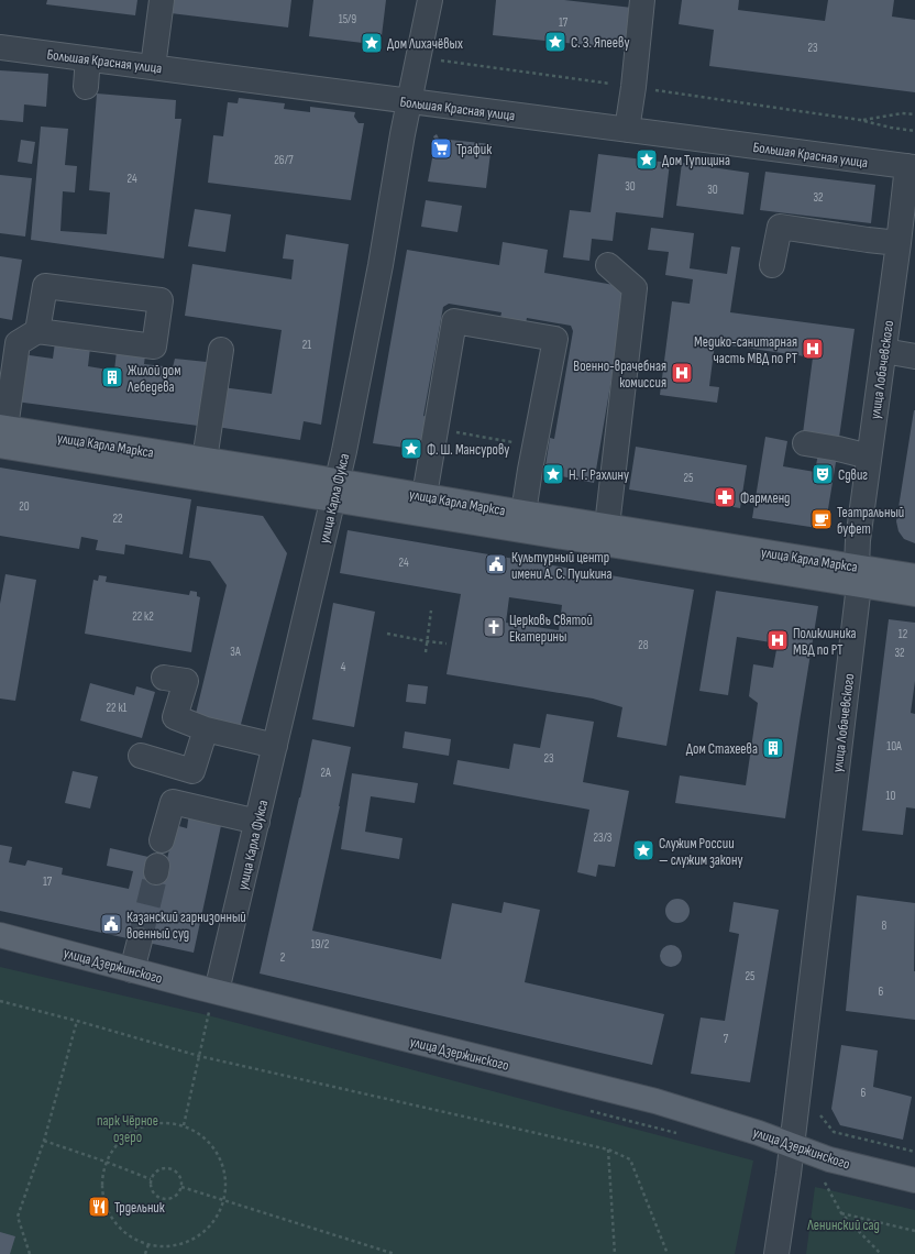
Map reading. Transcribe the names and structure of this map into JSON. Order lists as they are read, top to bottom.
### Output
{
  "streets": {
    "main road": ["улица Карла Маркса", "улица Дзержинского"],
    "street": ["Большая Красная улица", "улица Лобачевского", "улица Карла Фукса"]
  },
  "crossings": [
    ["Большая Красная улица", "улица Лобачевского"],
    ["Большая Красная улица", "улица Карла Фукса"],
    ["улица Лобачевского", "улица Карла Маркса"],
    ["улица Лобачевского", "улица Дзержинского"],
    ["улица Карла Маркса", "улица Карла Фукса"],
    ["улица Карла Фукса", "улица Дзержинского"]
  ],
  "parks": ["парк Чёрное озеро", "Ленинский сад"],
  "places": {
    "place": [
      "С. З. Япееву",
      "Дом Лихачёвых",
      "Дом Тупицина",
      "Ф. Ш. Мансурову",
      "Н. Г. Рахлину",
      "Служим России — служим закону"
    ],
    "supermarket": ["Трафик"],
    "hospital": ["Медико-санитарная часть МВД по РТ", "Военно-врачебная комиссия", "Поликлиника МВД по РТ"],
    "building": ["Жилой дом Лебедева", "Дом Стахеева"],
    "theatre": ["Сдвиг"],
    "pharmacy": ["Фармленд"],
    "cafe": ["Театральный буфет"],
    "public building": ["Культурный центр имени А. С. Пушкина", "Казанский гарнизонный военный суд"],
    "church": ["Церковь Святой Екатерины"],
    "restaurant": ["Трдельник"]
  },
  "house_numbers": [
    "15/9",
    "17",
    "23",
    "26/7",
    "24",
    "30",
    "30",
    "32",
    "21",
    "25",
    "20",
    "22",
    "24",
    "22 к2",
    "12",
    "28",
    "3А",
    "32",
    "4",
    "22 к1",
    "10А",
    "23",
    "2А",
    "10",
    "23/3",
    "17",
    "8",
    "19/2",
    "2",
    "25",
    "6",
    "7",
    "6"
  ]
}
